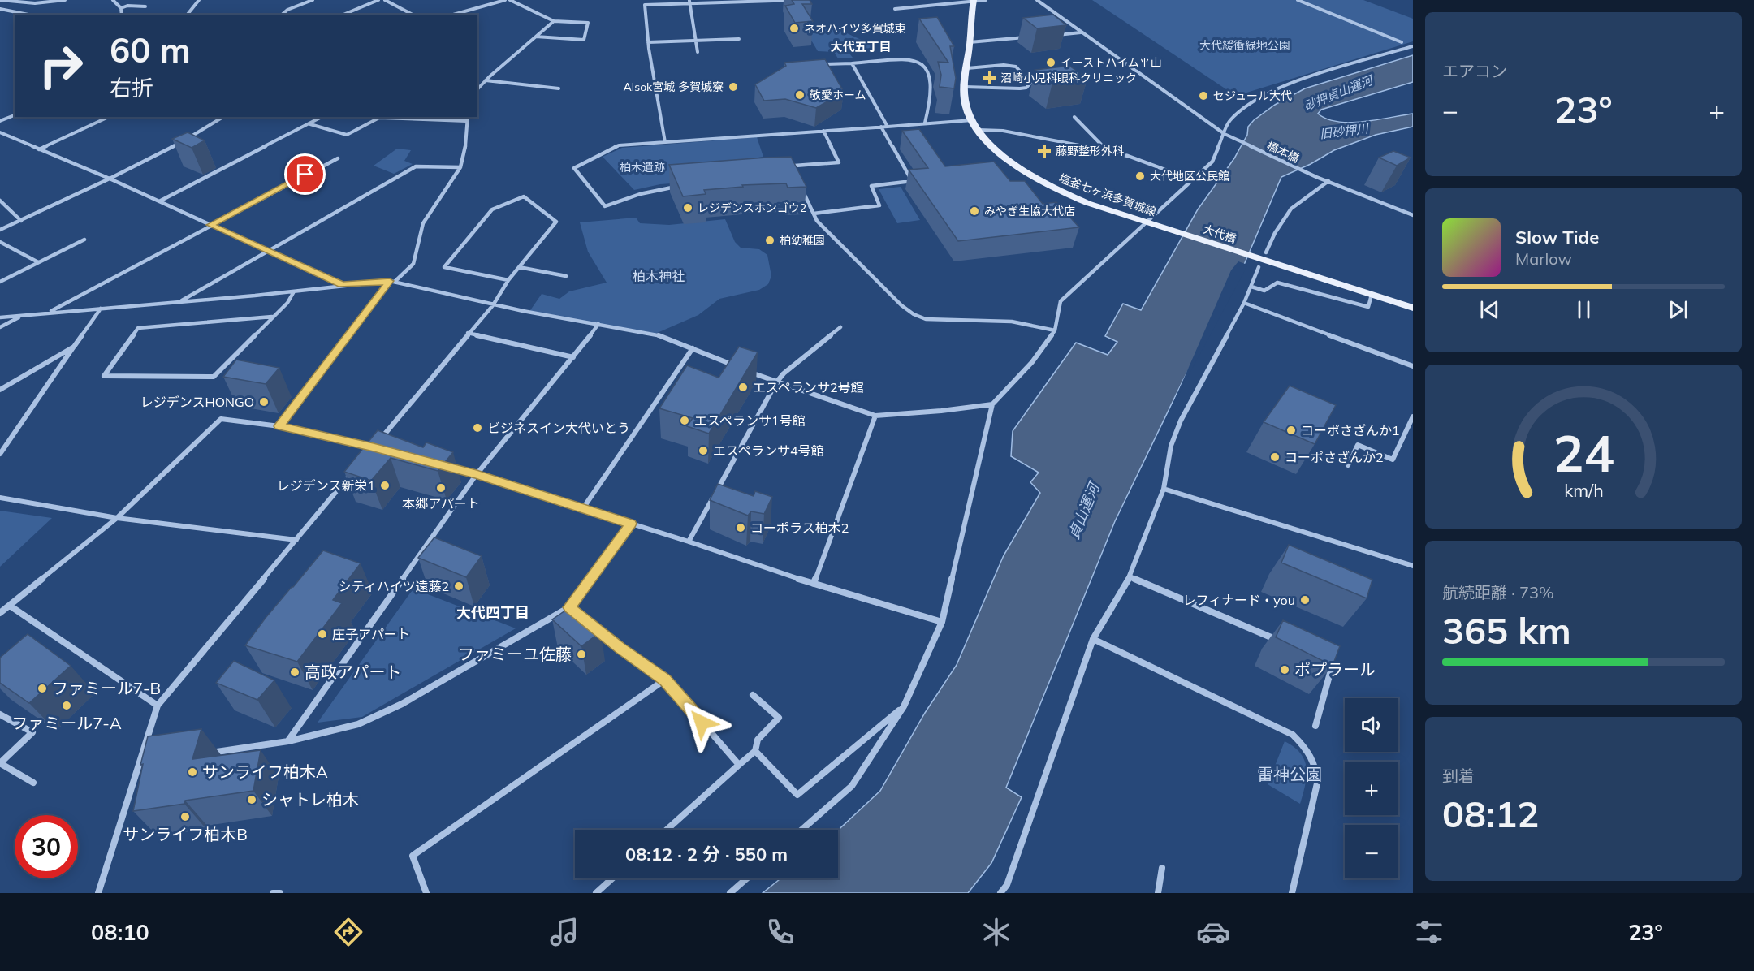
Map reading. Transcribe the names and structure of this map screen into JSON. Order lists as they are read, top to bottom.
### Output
{
  "streets": {
    "main road": ["塩釜七ヶ浜多賀城線", "大代橋"],
    "street": ["橋本橋"]
  },
  "crossings": [
    ["塩釜七ヶ浜多賀城線", "大代橋"]
  ],
  "districts": ["大代五丁目", "大代四丁目"],
  "water": ["砂押貞山運河", "旧砂押川", "貞山運河"],
  "parks": [
    "大代緩衝緑地公園",
    "柏木遺跡",
    "柏木神社",
    "雷神公園"
  ],
  "places": {
    "other": [
      "ネオハイツ多賀城東",
      "イーストハイム平山",
      "Alsok宮城 多賀城寮",
      "敬愛ホーム",
      "セジュール大代",
      "大代地区公民館",
      "レジデンスホンゴウ2",
      "みやぎ生協大代店",
      "柏幼稚園",
      "エスペランサ2号館",
      "レジデンスHONGO",
      "エスペランサ1号館",
      "ビジネスイン大代いとう",
      "コーポさざんか1",
      "エスペランサ4号館",
      "コーポさざんか2",
      "レジデンス新栄1",
      "本郷アパート",
      "コーポラス柏木2",
      "シティハイツ遠藤2",
      "レフィナード・you",
      "庄子アパート",
      "ファミーユ佐藤",
      "ポプラール",
      "高政アパート",
      "ファミール7-B",
      "ファミール7-A",
      "サンライフ柏木A",
      "シャトレ柏木",
      "サンライフ柏木B"
    ],
    "health": ["沼崎小児科眼科クリニック", "藤野整形外科"]
  },
  "page": {
    "tile": [
      "エアコン",
      ["航続距離 · 73%", "365 km"],
      ["到着", "08:12"]
    ],
    "turn": ["60 m", "右折"],
    "heat": ["−", "23°", "+"],
    "song": ["Slow Tide", "Marlow"],
    "map_buttons": ["+", "−"],
    "limit": "30",
    "trip": "08:12 · 2 分 · 550 m",
    "tabs": ["08:10", "23°"],
    "gauge": ["24", "km/h"]
  }
}
